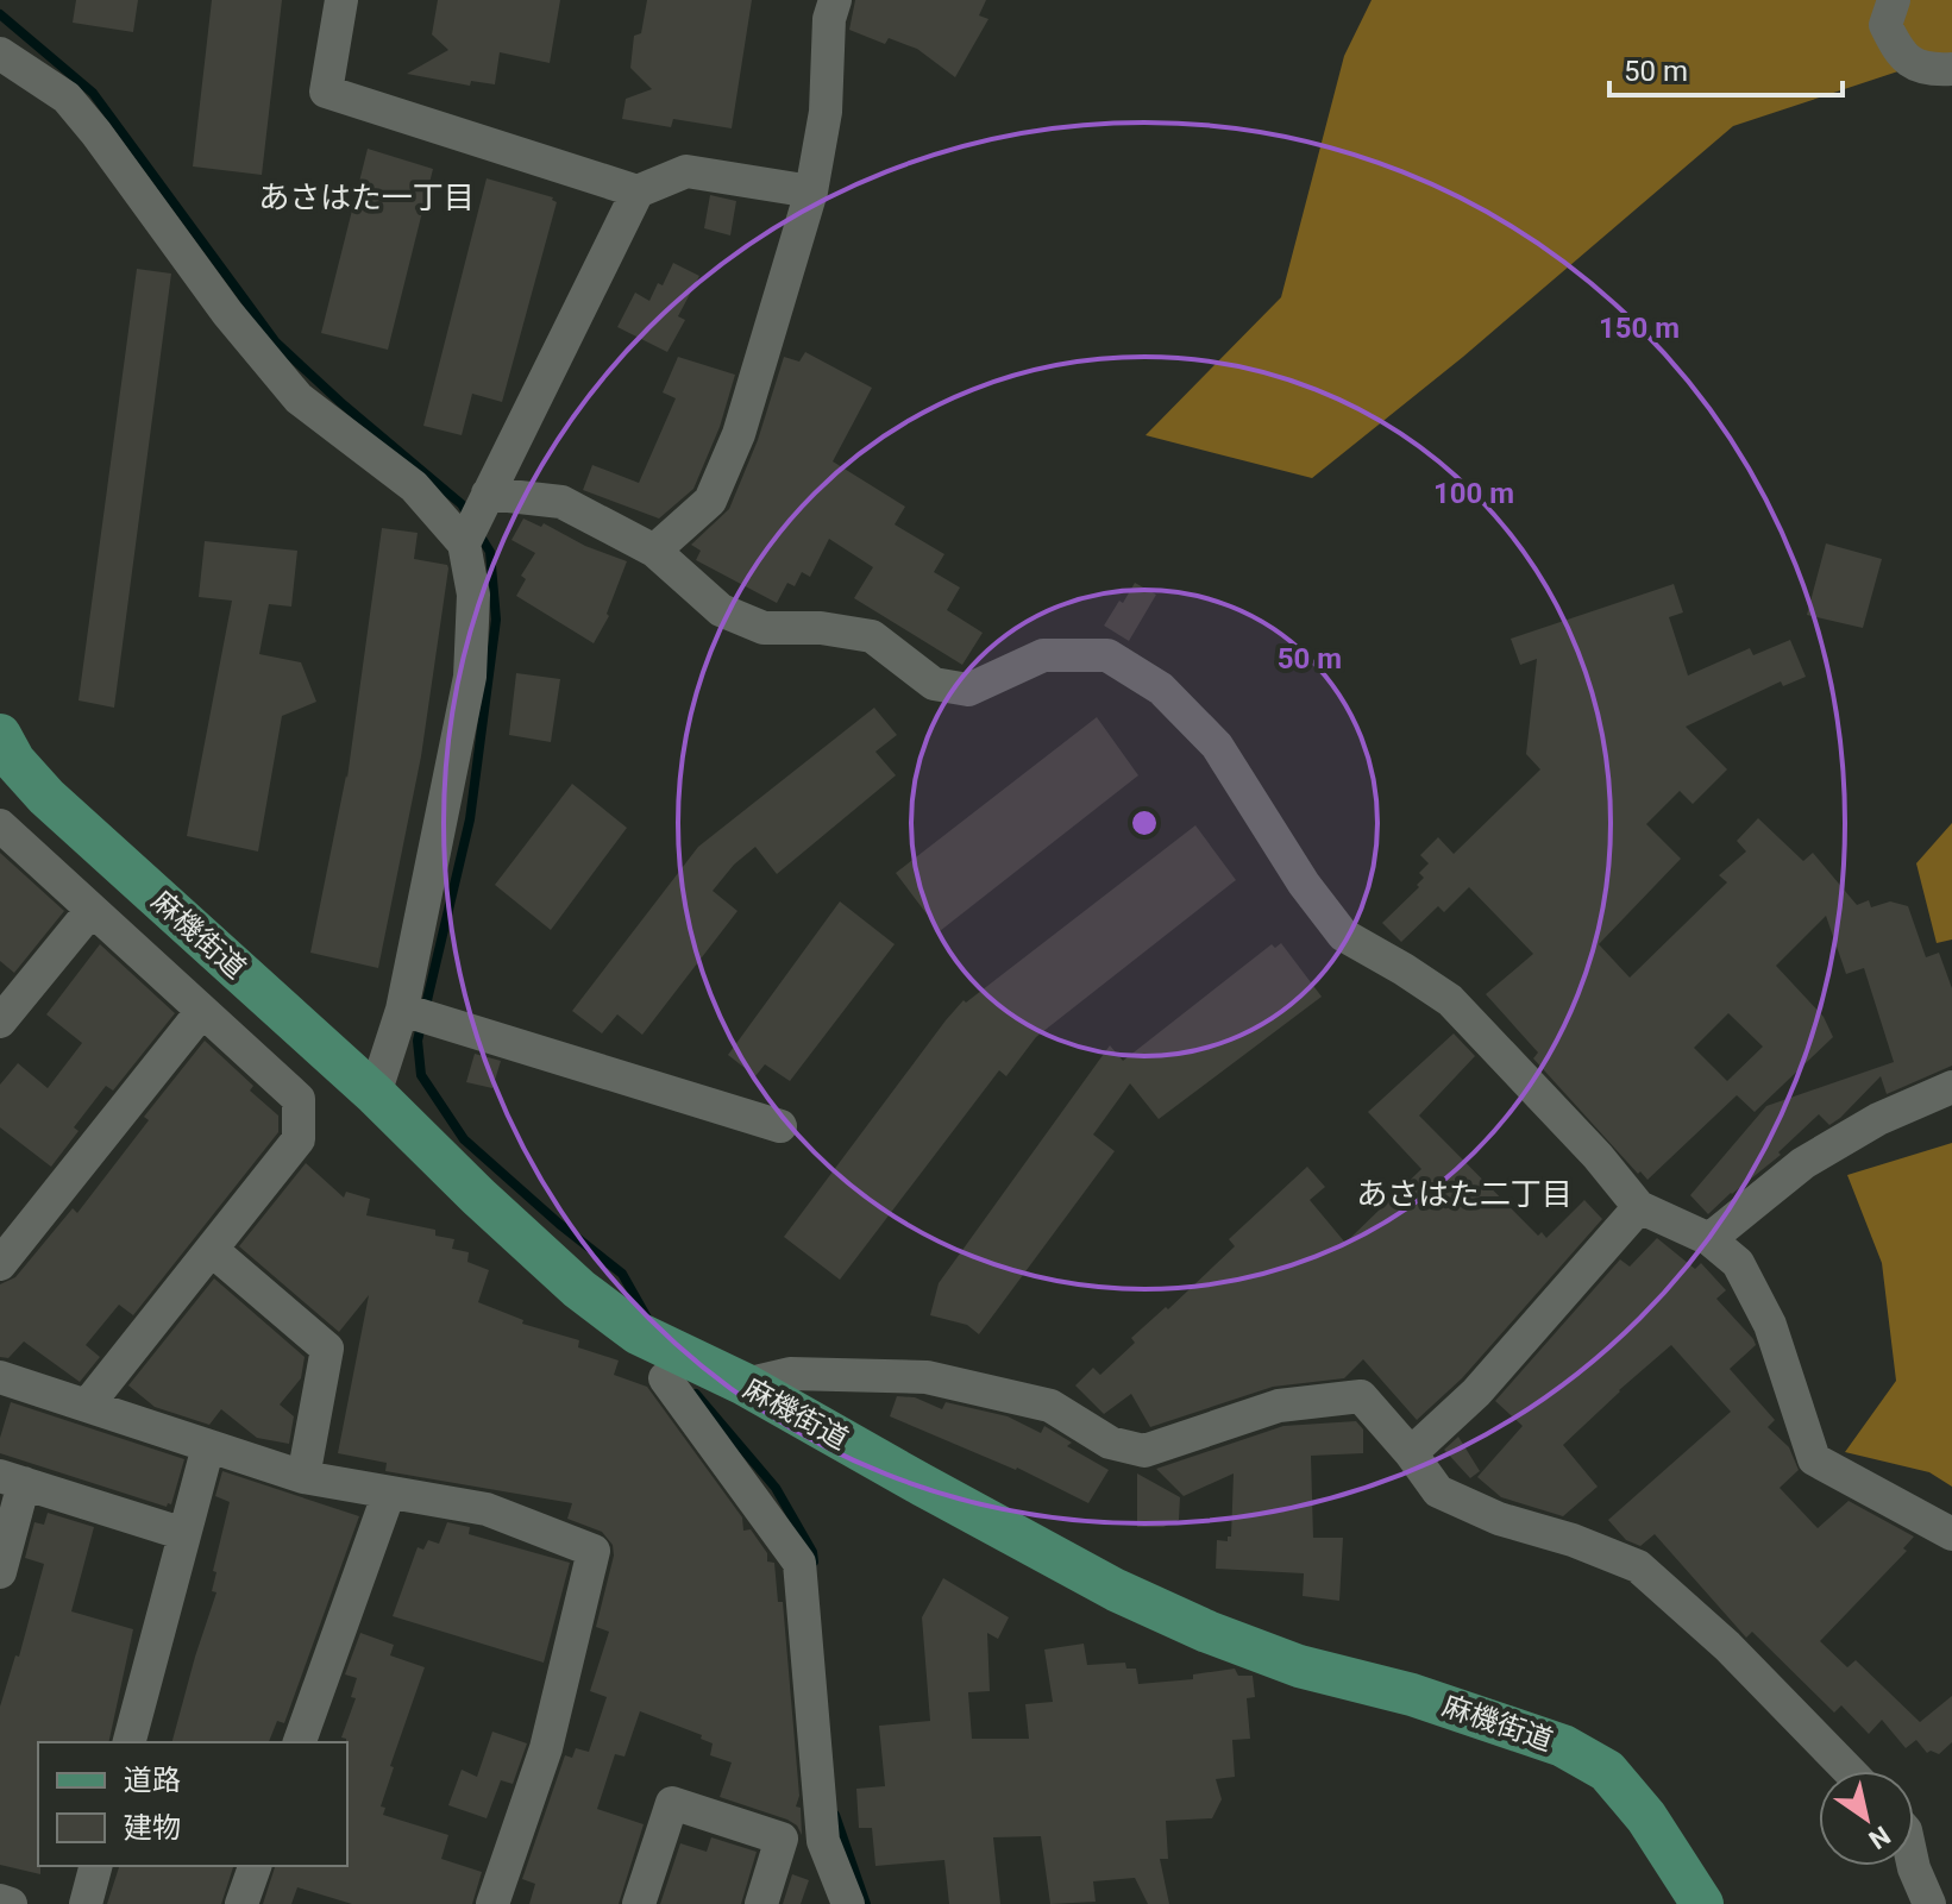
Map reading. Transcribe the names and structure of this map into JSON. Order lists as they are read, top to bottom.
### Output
{
  "streets": {
    "main road": ["麻機街道"]
  },
  "districts": ["あさはた一丁目", "あさはた二丁目"],
  "legend": ["道路", "建物"],
  "scale_bar": "50 m",
  "north": "bottom right",
  "rings": ["150 m", "100 m", "50 m"]
}
